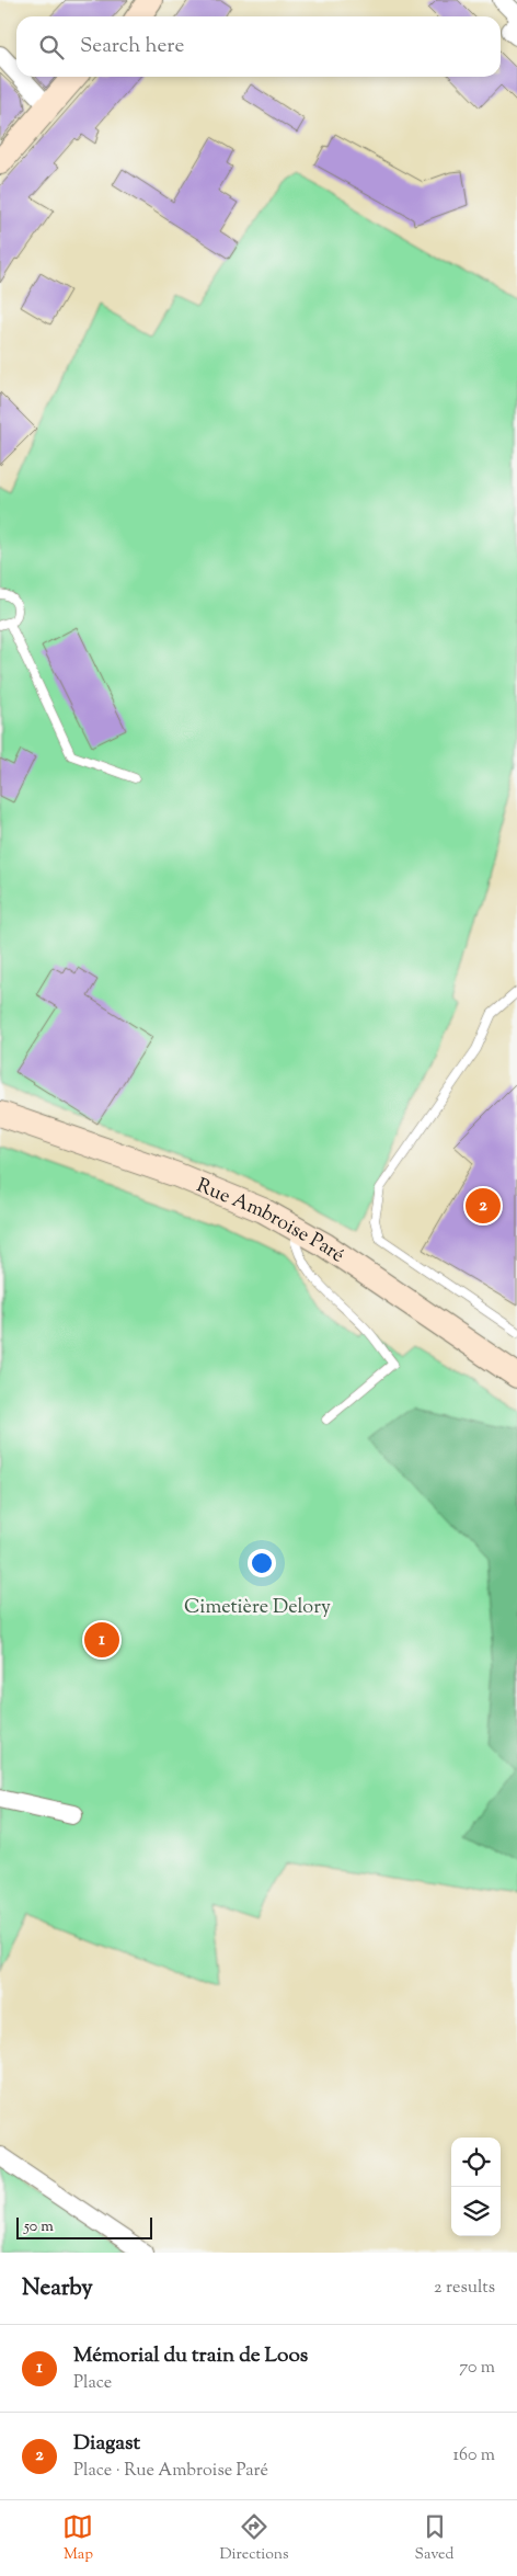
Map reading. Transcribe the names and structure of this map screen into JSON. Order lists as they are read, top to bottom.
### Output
{
  "streets": {
    "street": ["Rue Ambroise Paré"]
  },
  "parks": ["Cimetière Delory"],
  "scale_bar": "50 m",
  "page": {
    "search": "Search here",
    "pins": ["2", "1"],
    "scale": "50 m",
    "heading": ["Nearby", "2 results"],
    "list": [
      {
        "mark": "1",
        "name": "Mémorial du train de Loos",
        "note": "Place",
        "value": "70 m"
      },
      {
        "mark": "2",
        "name": "Diagast",
        "note": "Place · Rue Ambroise Paré",
        "value": "160 m"
      }
    ],
    "nav": ["Map", "Directions", "Saved"]
  }
}
